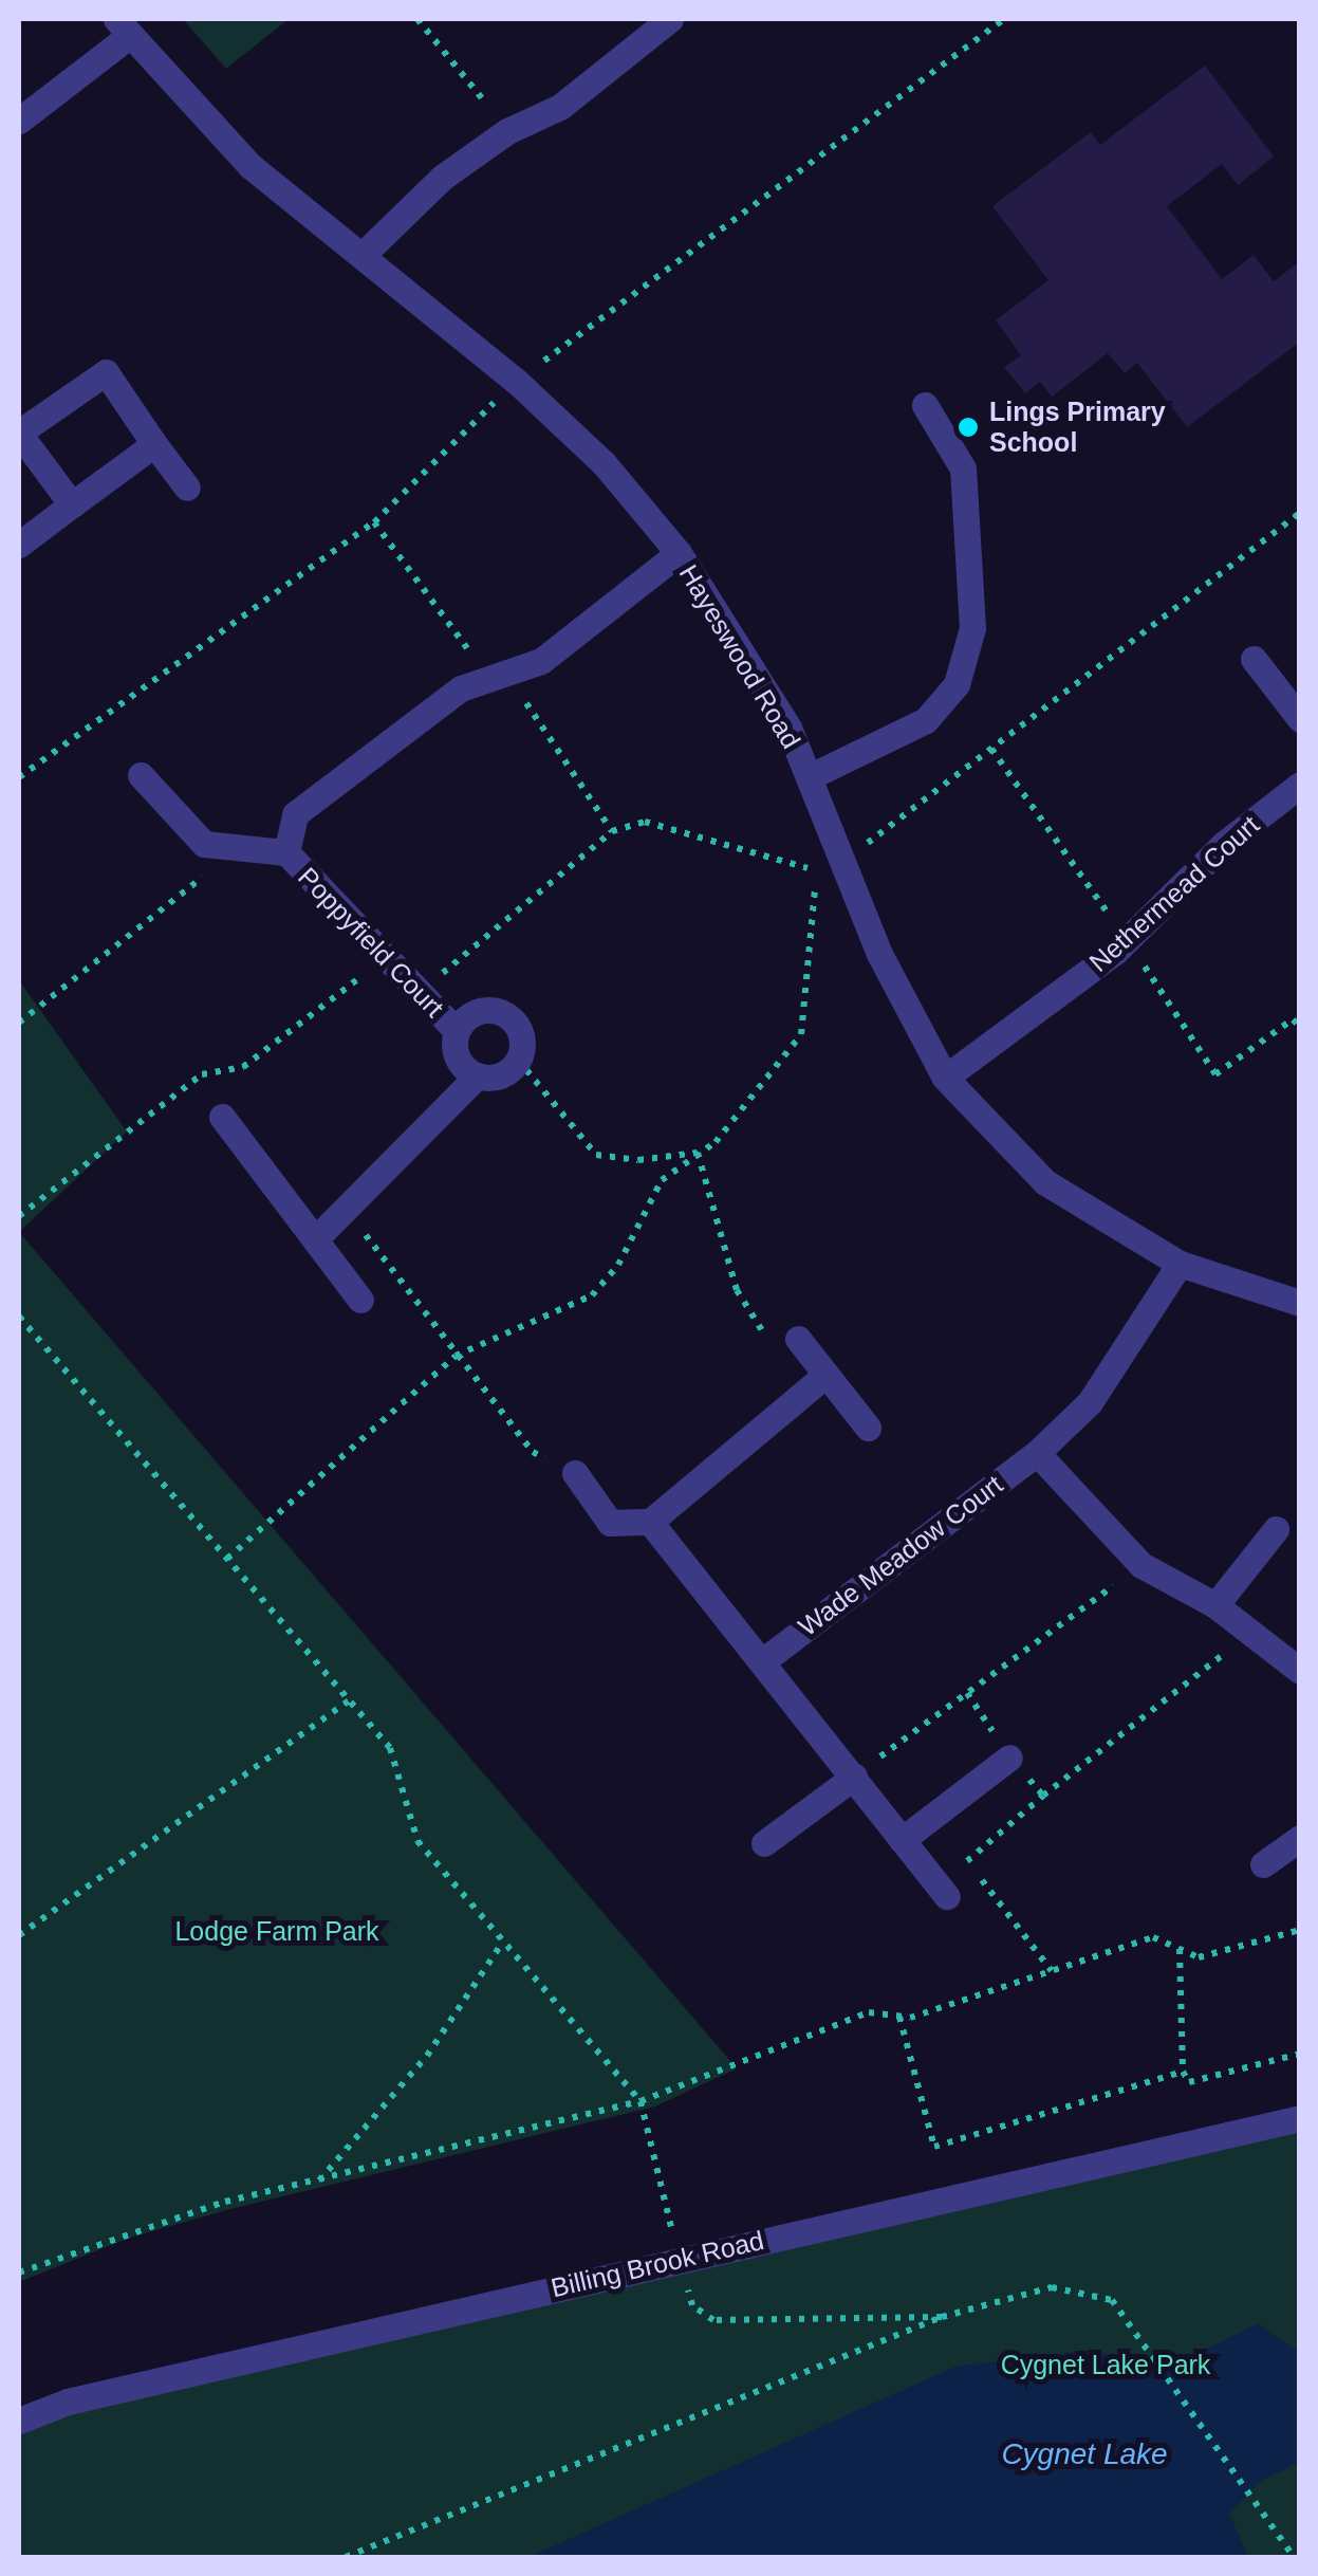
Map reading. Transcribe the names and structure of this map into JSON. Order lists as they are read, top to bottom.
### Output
{
  "streets": {
    "street": [
      "Hayeswood Road",
      "Nethermead Court",
      "Poppyfield Court",
      "Wade Meadow Court",
      "Billing Brook Road"
    ]
  },
  "crossings": [
    ["Hayeswood Road", "Nethermead Court"],
    ["Hayeswood Road", "Poppyfield Court"],
    ["Hayeswood Road", "Wade Meadow Court"]
  ],
  "water": ["Cygnet Lake"],
  "parks": ["Lodge Farm Park", "Cygnet Lake Park"],
  "places": ["Lings Primary School"]
}
